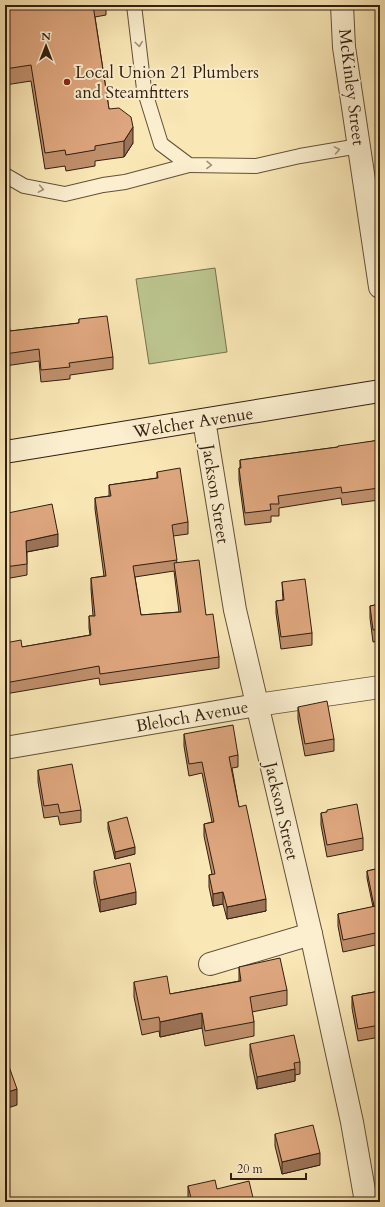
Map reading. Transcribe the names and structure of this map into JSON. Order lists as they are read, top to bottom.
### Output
{
  "streets": {
    "street": [
      "McKinley Street",
      "Welcher Avenue",
      "Jackson Street",
      "Bleloch Avenue"
    ]
  },
  "crossings": [
    ["Welcher Avenue", "Jackson Street"],
    ["Jackson Street", "Bleloch Avenue"]
  ],
  "places": ["Local Union 21 Plumbers and Steamfitters"],
  "scale_bar": "20 m",
  "north": "top"
}
